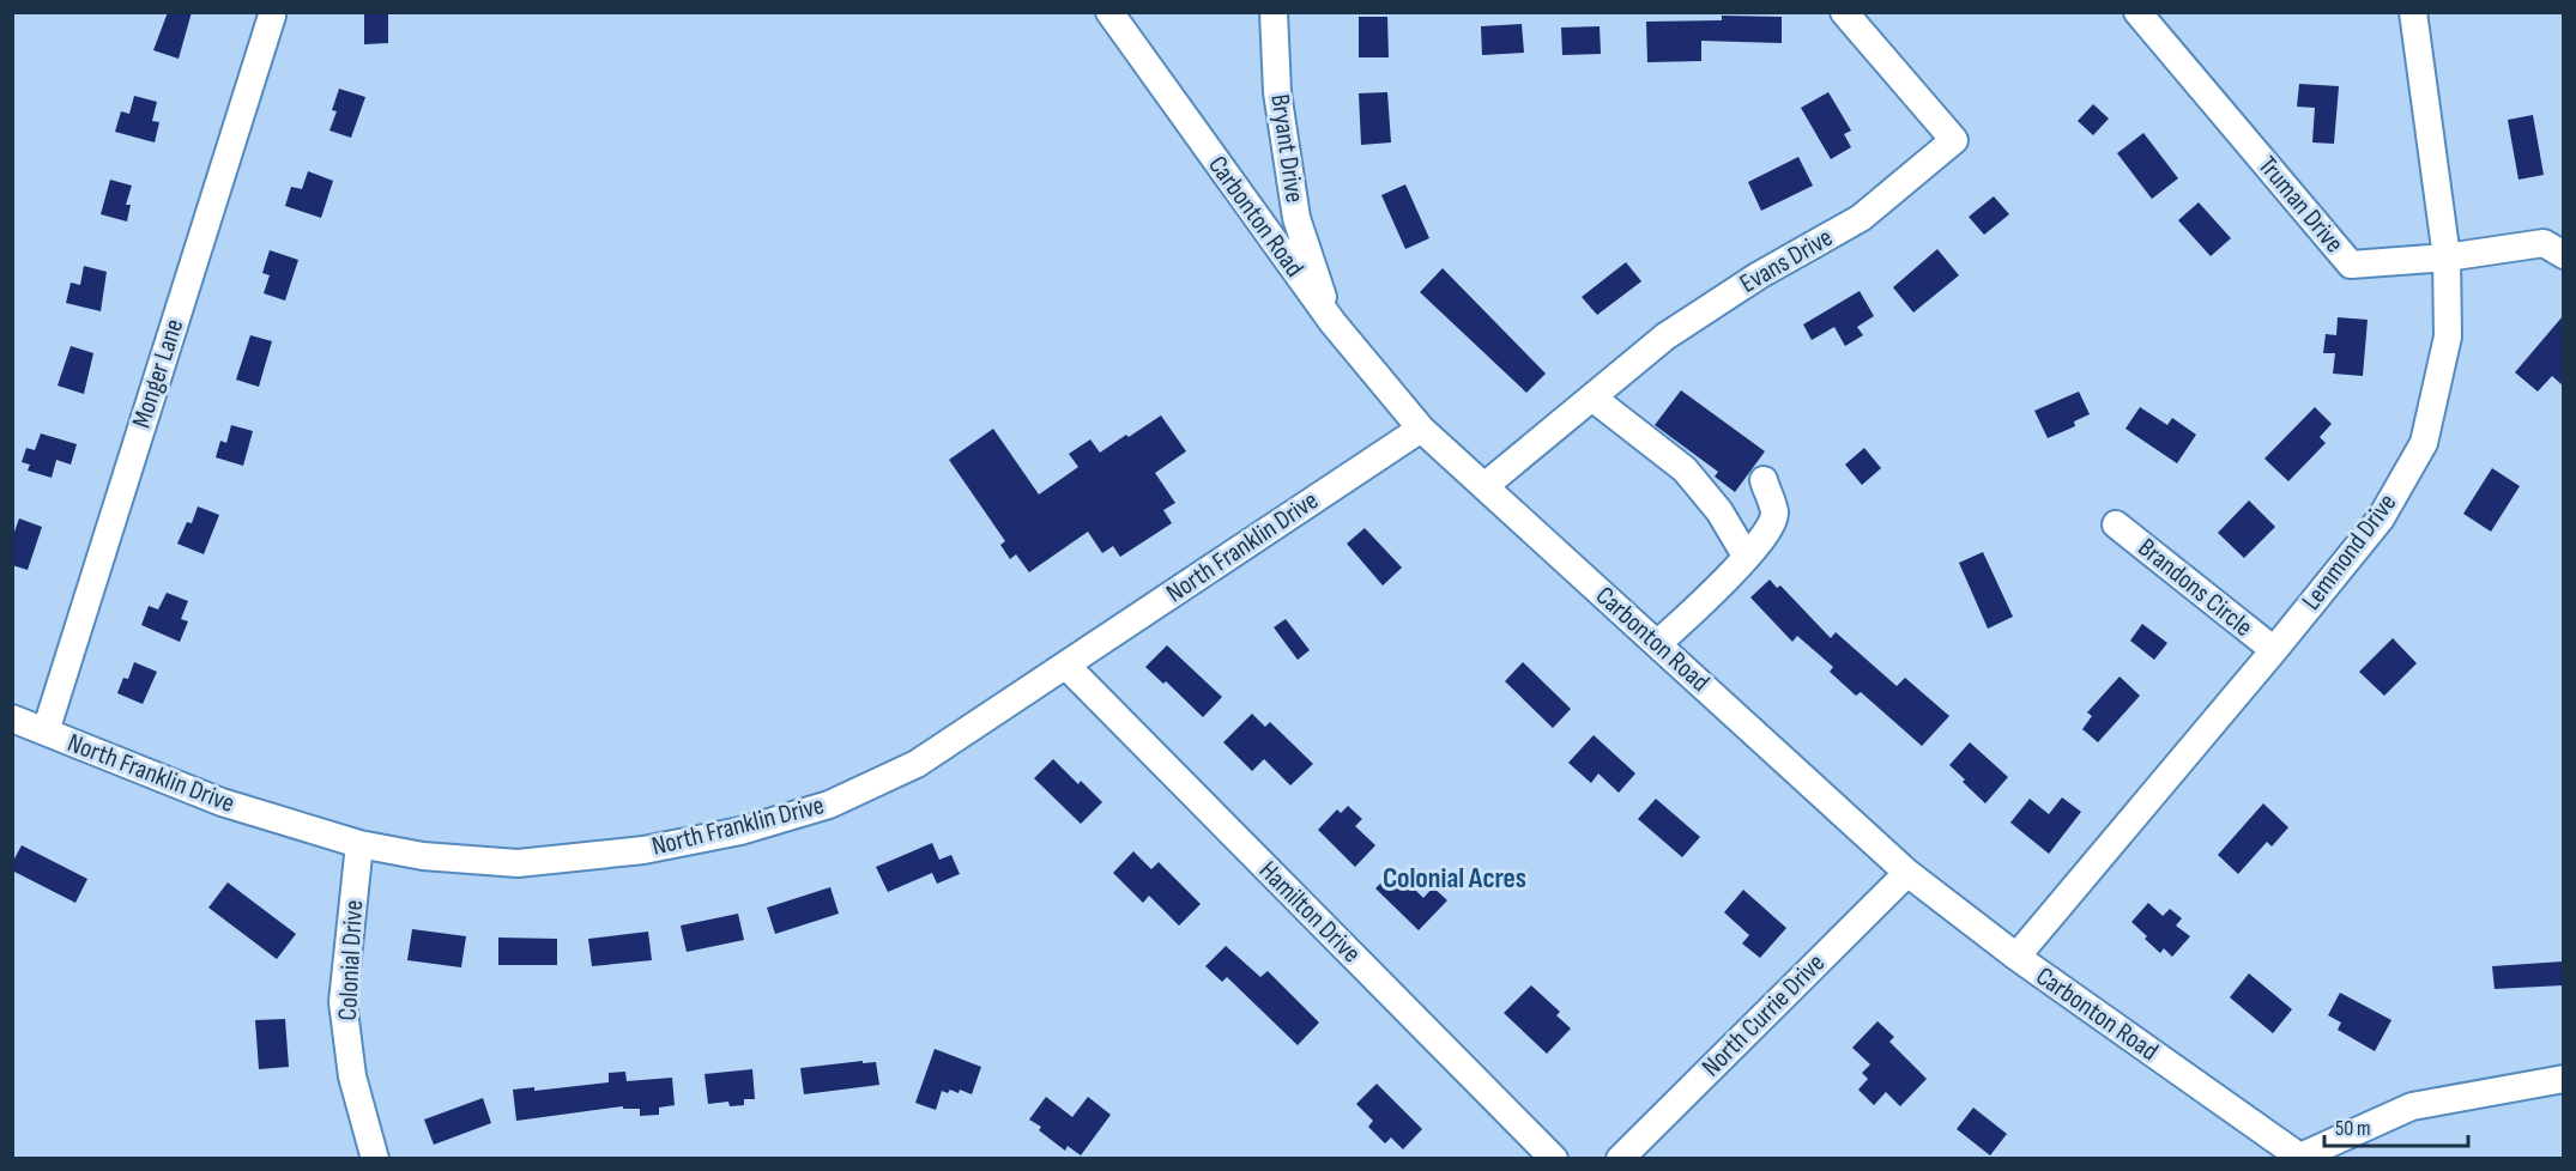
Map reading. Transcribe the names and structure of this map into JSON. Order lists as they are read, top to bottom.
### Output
{
  "streets": {
    "street": [
      "Bryant Drive",
      "Truman Drive",
      "Carbonton Road",
      "Evans Drive",
      "Monger Lane",
      "North Franklin Drive",
      "Lemmond Drive",
      "Brandons Circle",
      "Hamilton Drive",
      "Colonial Drive",
      "North Currie Drive"
    ]
  },
  "crossings": [
    ["Bryant Drive", "Carbonton Road"],
    ["Truman Drive", "Lemmond Drive"],
    ["Carbonton Road", "Evans Drive"],
    ["Carbonton Road", "North Franklin Drive"],
    ["Carbonton Road", "Lemmond Drive"],
    ["Carbonton Road", "North Currie Drive"],
    ["Monger Lane", "North Franklin Drive"],
    ["North Franklin Drive", "Hamilton Drive"],
    ["North Franklin Drive", "Colonial Drive"],
    ["Lemmond Drive", "Brandons Circle"]
  ],
  "districts": ["Colonial Acres"],
  "scale_bar": "50 m"
}
